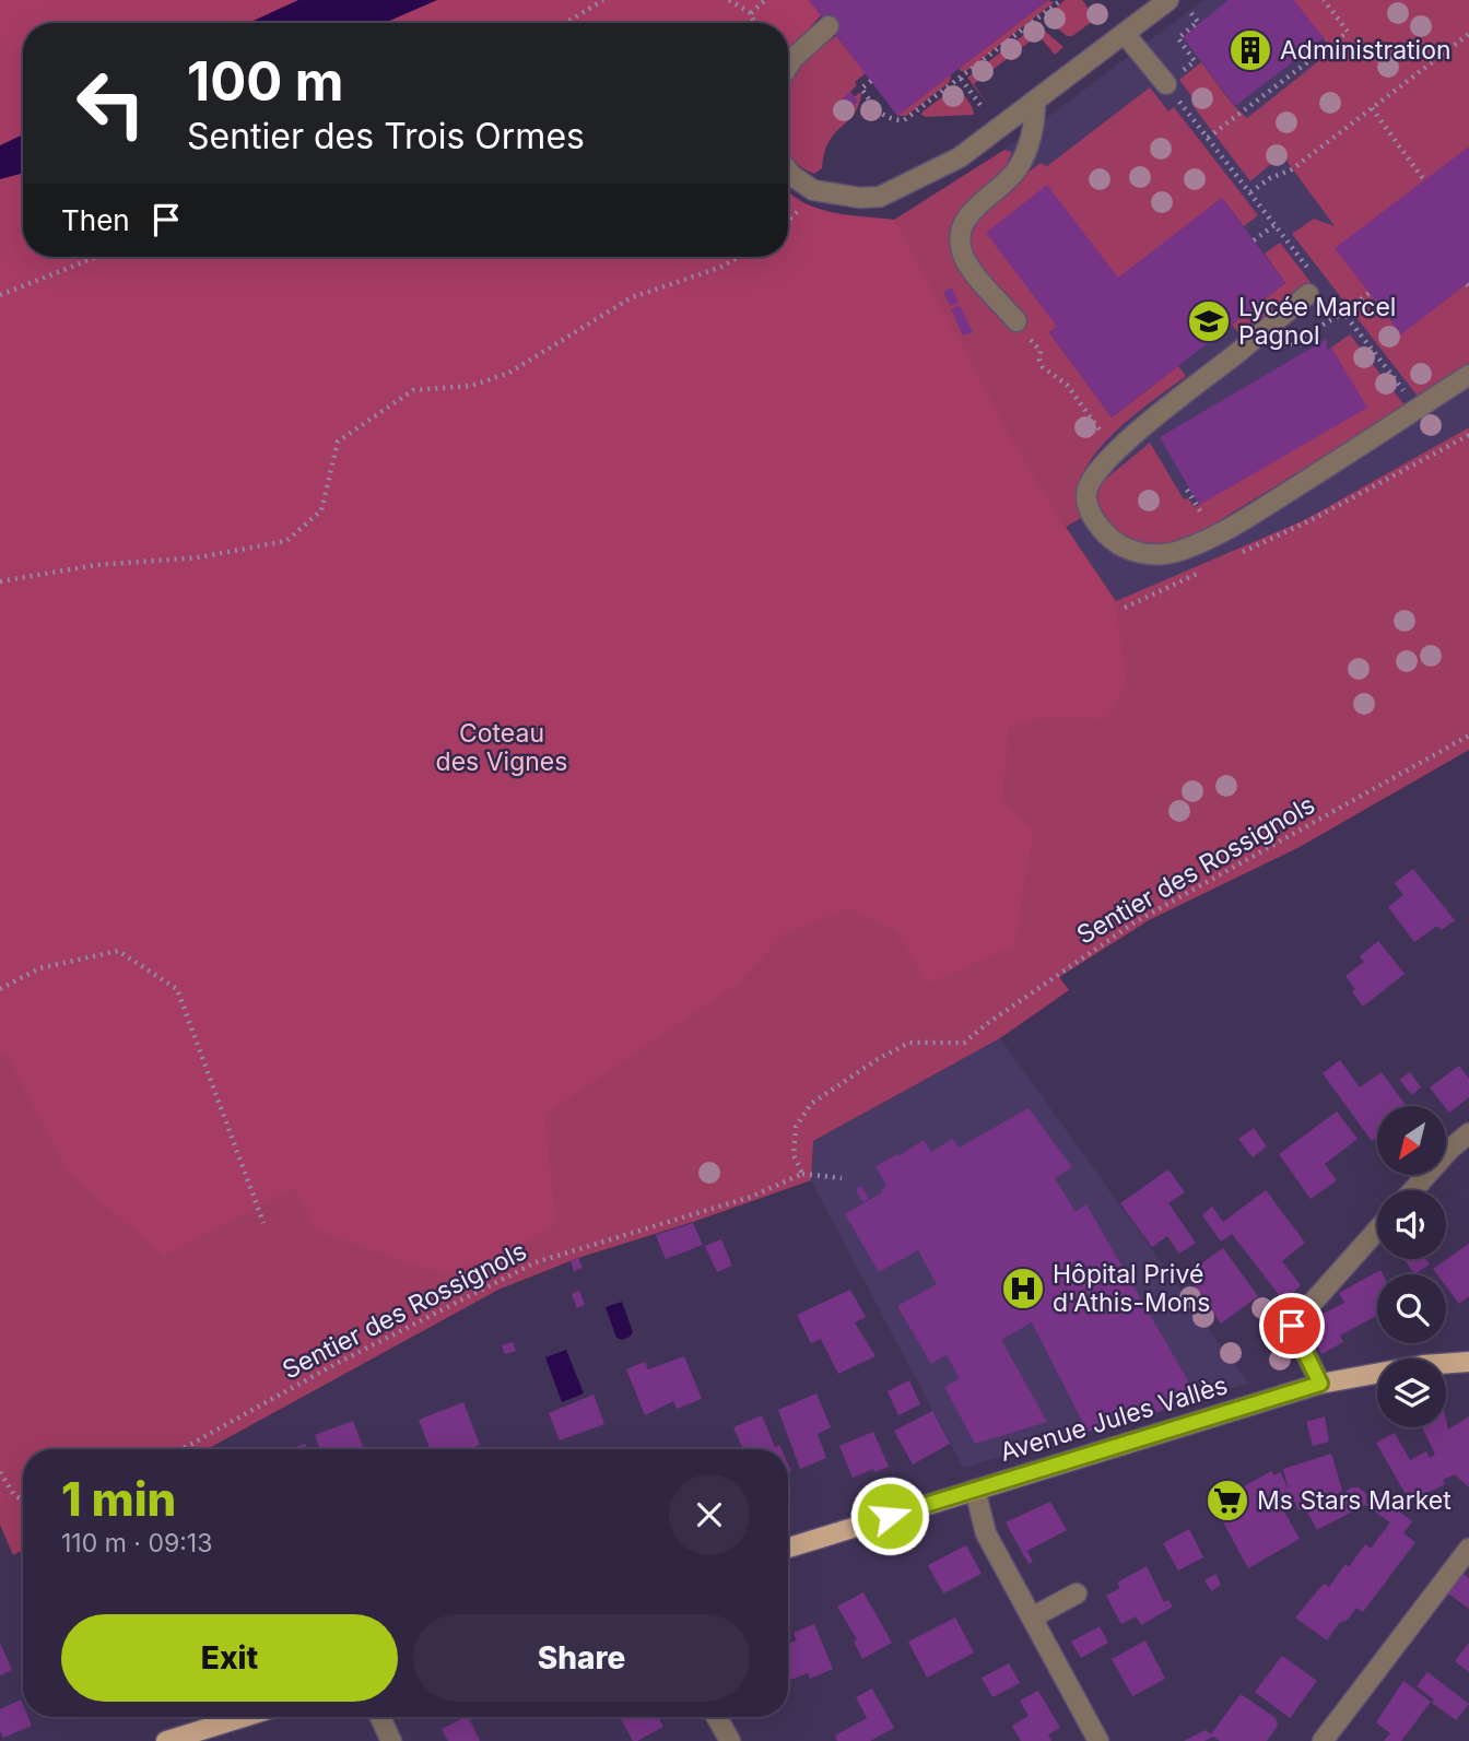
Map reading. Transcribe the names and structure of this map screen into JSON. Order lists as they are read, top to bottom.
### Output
{
  "streets": {
    "main road": ["Avenue Jules Vallès"],
    "path": ["Sentier des Rossignols"]
  },
  "parks": ["Coteau des Vignes"],
  "places": {
    "building": ["Administration"],
    "school or university": ["Lycée Marcel Pagnol"],
    "hospital": ["Hôpital Privé d'Athis-Mons"],
    "supermarket": ["Ms Stars Market"]
  },
  "north": "bottom left",
  "page": {
    "turn": ["100 m", "Sentier des Trois Ormes"],
    "then": "Then",
    "heading": ["1 min", "110 m · 09:13"],
    "buttons": ["Exit", "Share"]
  }
}
